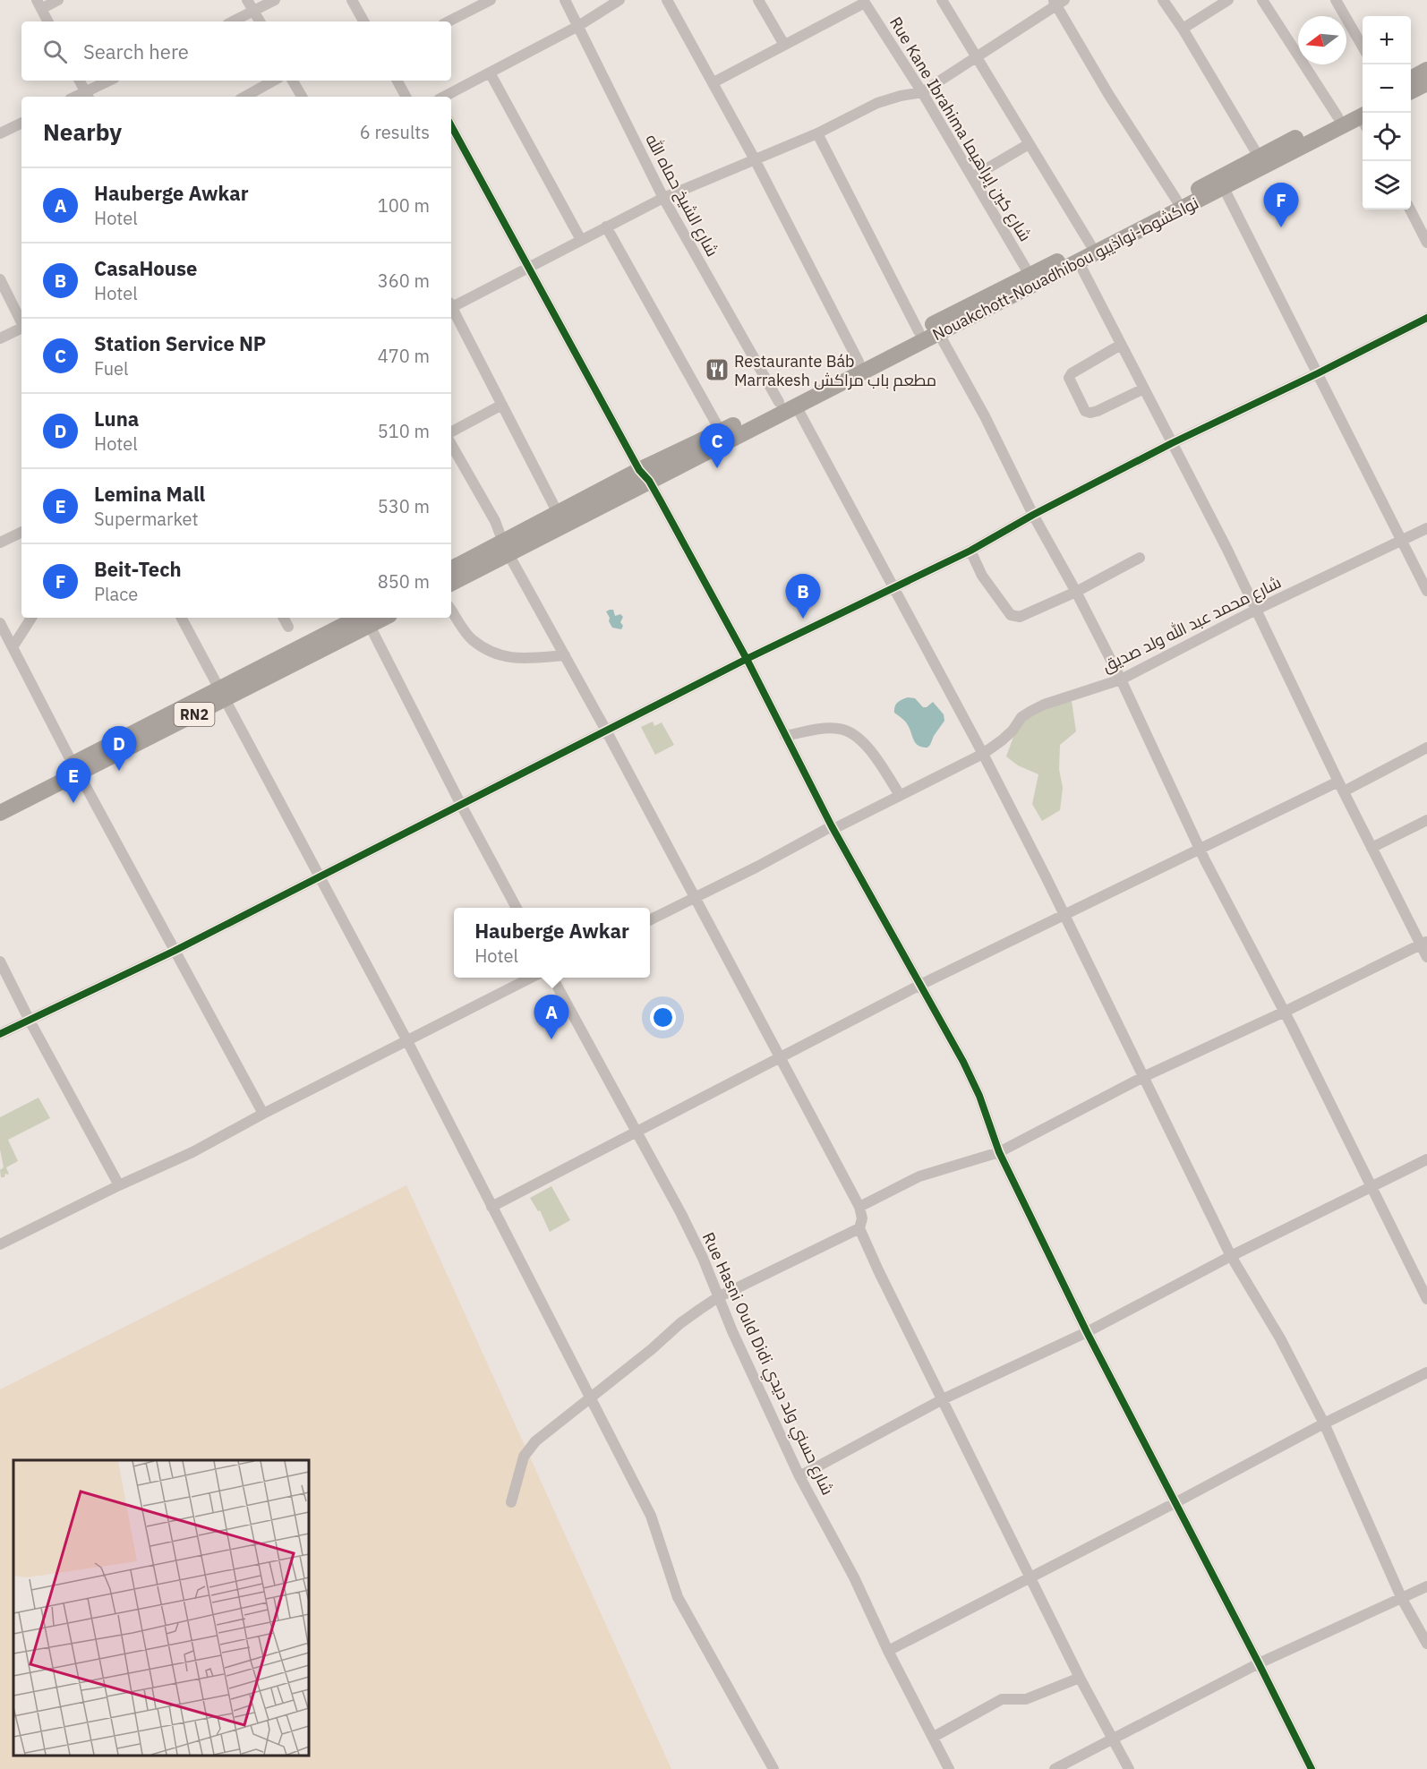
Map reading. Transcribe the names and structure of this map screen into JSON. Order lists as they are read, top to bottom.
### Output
{
  "streets": {
    "highway": ["Nouakchott-Nouadhibou نواكشوط-نواذيبو", "RN2"],
    "street": [
      "Rue Kane Ibrahima شارع كين إبراهيما",
      "شارع الشيخ حماه الله",
      "شارع محمد عبد الله ولد صديق",
      "Rue Hasni Ould Didi شارع حسني ولد ديدي"
    ]
  },
  "crossings": [
    ["Rue Kane Ibrahima شارع كين إبراهيما", "Nouakchott-Nouadhibou نواكشوط-نواذيبو"],
    ["شارع الشيخ حماه الله", "Nouakchott-Nouadhibou نواكشوط-نواذيبو"]
  ],
  "places": {
    "restaurant": ["Restaurante Báb Marrakesh مطعم باب مراكش"]
  },
  "north": "left",
  "page": {
    "map_buttons": ["+", "−"],
    "search": "Search here",
    "heading": ["Nearby", "6 results"],
    "list": [
      {
        "mark": "A",
        "name": "Hauberge Awkar",
        "note": "Hotel",
        "value": "100 m"
      },
      {
        "mark": "B",
        "name": "CasaHouse",
        "note": "Hotel",
        "value": "360 m"
      },
      {
        "mark": "C",
        "name": "Station Service NP",
        "note": "Fuel",
        "value": "470 m"
      },
      {
        "mark": "D",
        "name": "Luna",
        "note": "Hotel",
        "value": "510 m"
      },
      {
        "mark": "E",
        "name": "Lemina Mall",
        "note": "Supermarket",
        "value": "530 m"
      },
      {
        "mark": "F",
        "name": "Beit-Tech",
        "note": "Place",
        "value": "850 m"
      }
    ],
    "pins": [
      "F",
      "C",
      "B",
      "D",
      "E",
      "A"
    ],
    "popup": ["Hauberge Awkar", "Hotel"]
  }
}
